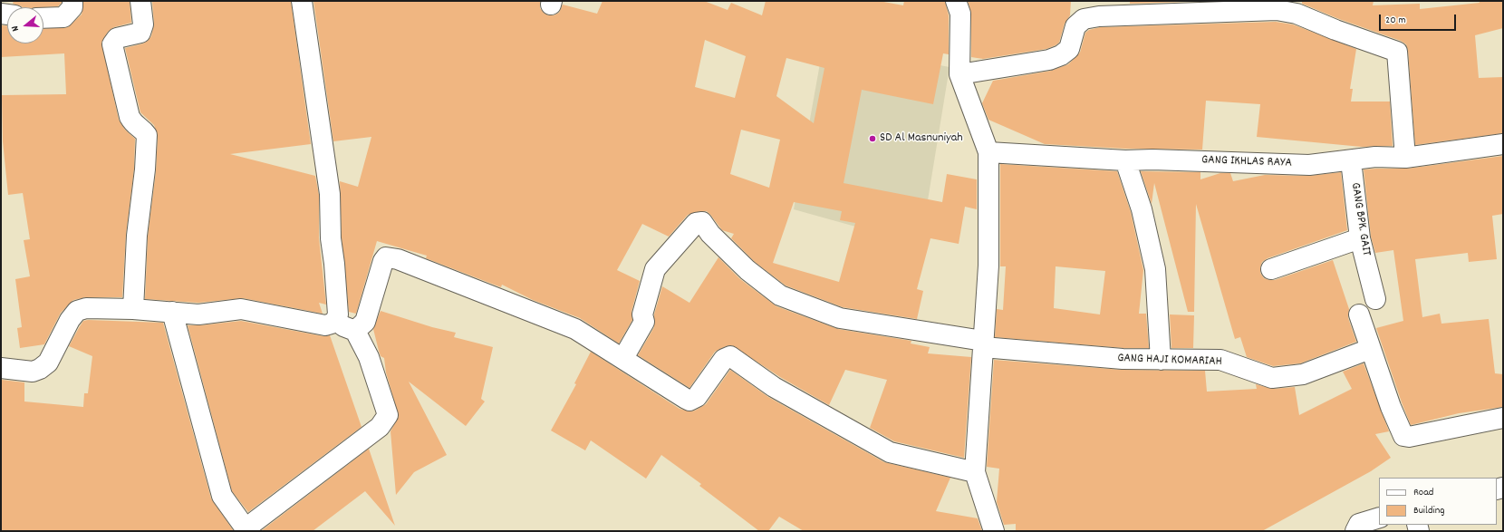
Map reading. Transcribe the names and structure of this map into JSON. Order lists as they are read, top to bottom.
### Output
{
  "streets": {
    "street": ["GANG IKHLAS RAYA", "GANG BPK. GAIT", "GANG HAJI KOMARIAH"]
  },
  "crossings": [
    ["GANG IKHLAS RAYA", "GANG BPK. GAIT"]
  ],
  "places": ["SD Al Masnuniyah"],
  "legend": ["Road", "Building"],
  "scale_bar": "20 m",
  "north": "left"
}
